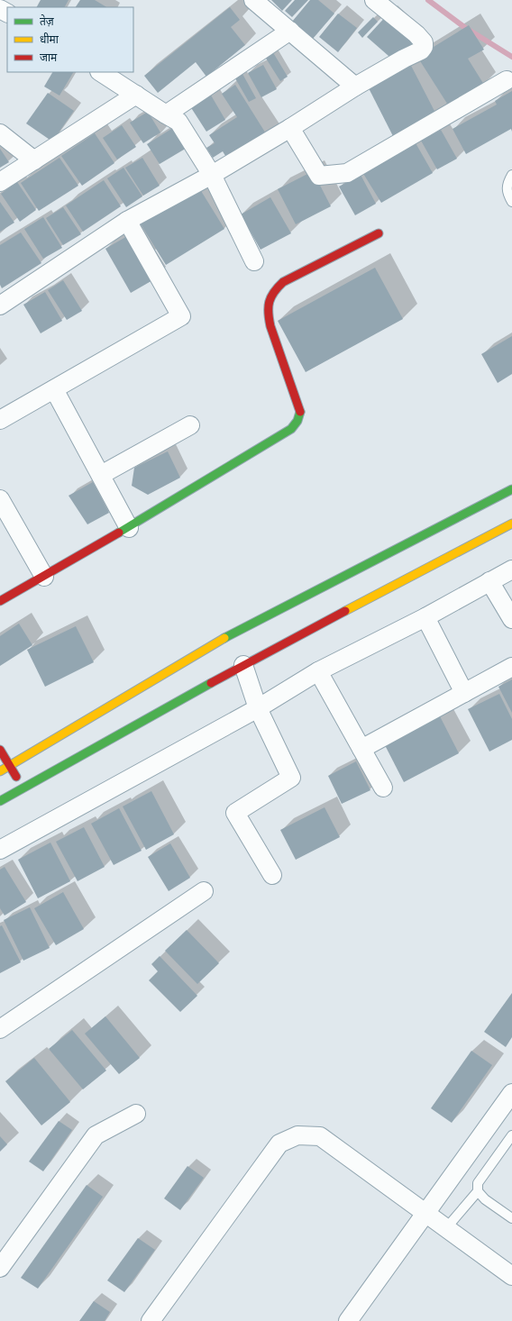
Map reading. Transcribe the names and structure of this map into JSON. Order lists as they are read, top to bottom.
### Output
{
  "legend": ["तेज़", "धीमा", "जाम"]
}
